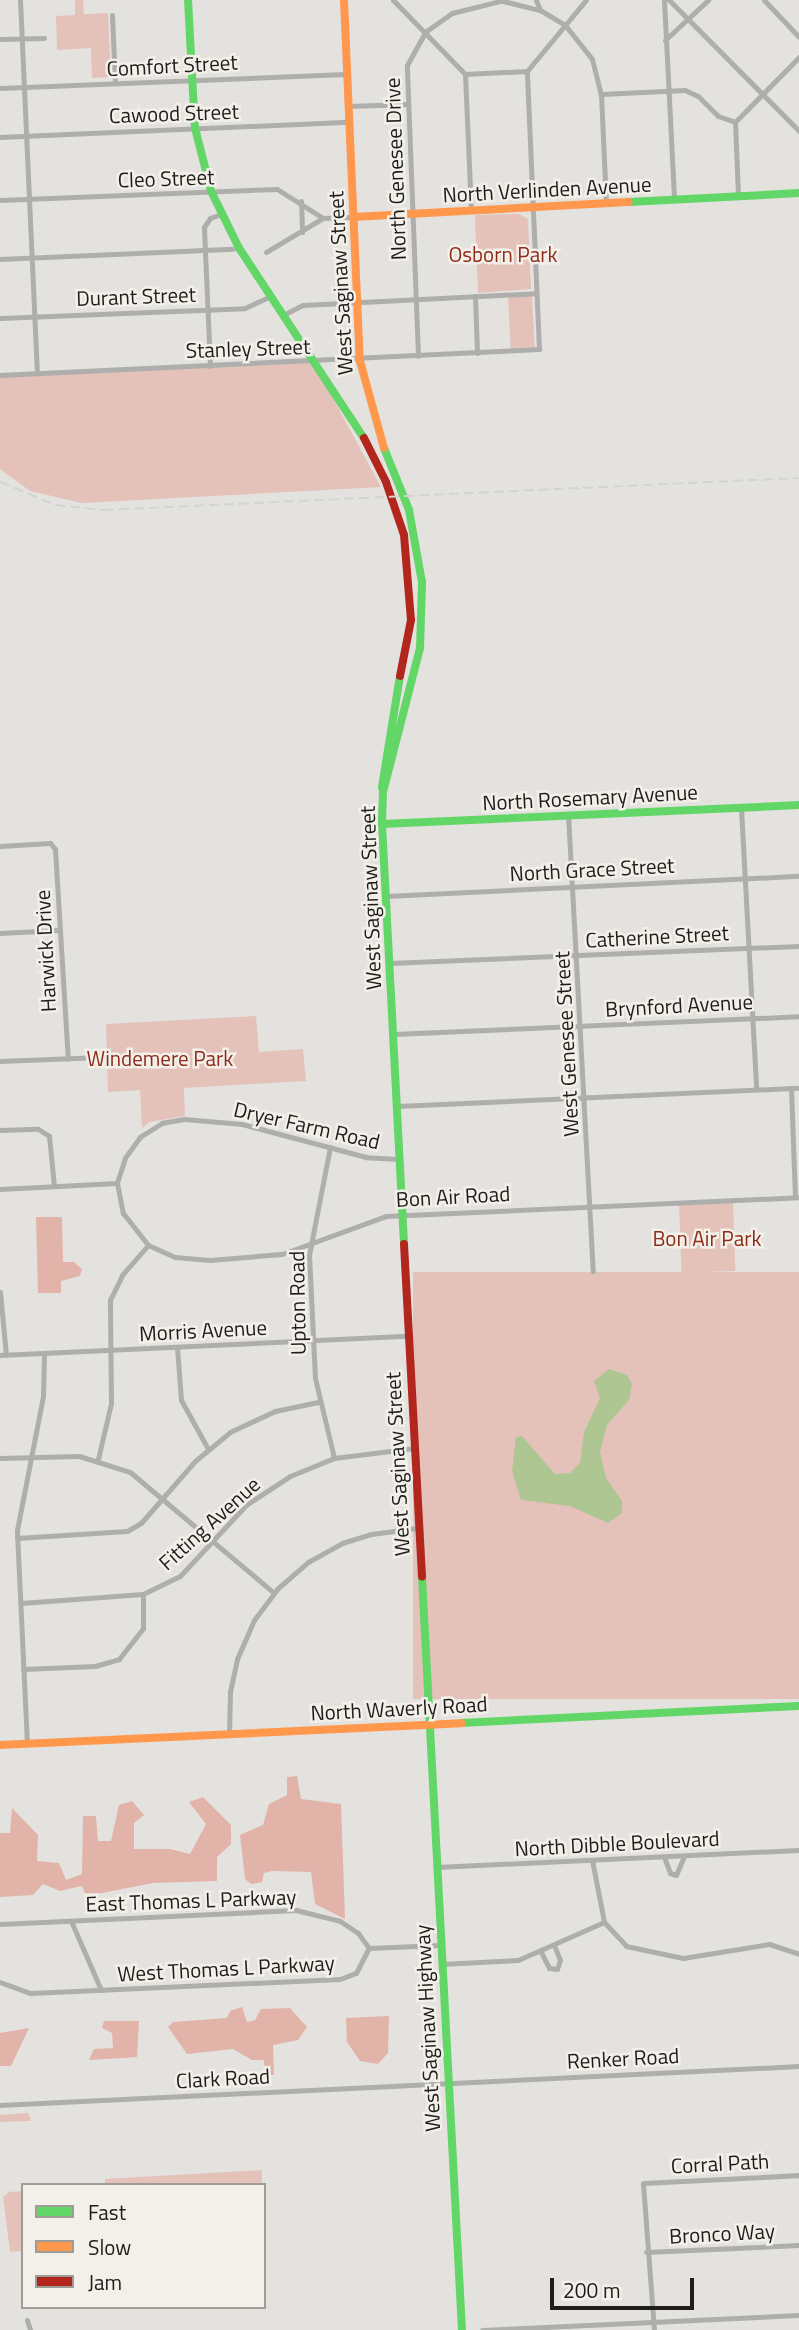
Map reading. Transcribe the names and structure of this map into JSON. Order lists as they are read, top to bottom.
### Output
{
  "streets": {
    "main road": [
      "North Verlinden Avenue",
      "West Saginaw Street",
      "North Rosemary Avenue",
      "North Waverly Road",
      "West Saginaw Highway"
    ],
    "street": [
      "Comfort Street",
      "Cawood Street",
      "North Genesee Drive",
      "Cleo Street",
      "Durant Street",
      "Stanley Street",
      "North Grace Street",
      "Catherine Street",
      "Harwick Drive",
      "Brynford Avenue",
      "West Genesee Street",
      "Dryer Farm Road",
      "Bon Air Road",
      "Upton Road",
      "Morris Avenue",
      "Fitting Avenue",
      "North Dibble Boulevard",
      "East Thomas L Parkway",
      "West Thomas L Parkway",
      "Renker Road",
      "Clark Road",
      "Corral Path",
      "Bronco Way"
    ]
  },
  "crossings": [
    ["Comfort Street", "West Saginaw Street"],
    ["Cawood Street", "West Saginaw Street"],
    ["North Genesee Drive", "North Verlinden Avenue"],
    ["North Genesee Drive", "Stanley Street"],
    ["Cleo Street", "North Verlinden Avenue"],
    ["North Verlinden Avenue", "West Saginaw Street"],
    ["West Saginaw Street", "Stanley Street"],
    ["West Saginaw Street", "North Rosemary Avenue"],
    ["West Saginaw Street", "North Grace Street"],
    ["West Saginaw Street", "Catherine Street"],
    ["West Saginaw Street", "Brynford Avenue"],
    ["West Saginaw Street", "Dryer Farm Road"],
    ["West Saginaw Street", "Bon Air Road"],
    ["West Saginaw Street", "Morris Avenue"],
    ["West Saginaw Street", "Fitting Avenue"],
    ["West Saginaw Street", "North Waverly Road"],
    ["West Saginaw Street", "West Saginaw Highway"],
    ["North Rosemary Avenue", "West Genesee Street"],
    ["North Grace Street", "West Genesee Street"],
    ["Catherine Street", "West Genesee Street"],
    ["Brynford Avenue", "West Genesee Street"],
    ["West Genesee Street", "Bon Air Road"],
    ["Dryer Farm Road", "Bon Air Road"],
    ["Dryer Farm Road", "Upton Road"],
    ["Bon Air Road", "Upton Road"],
    ["Upton Road", "Morris Avenue"],
    ["Upton Road", "Fitting Avenue"],
    ["North Waverly Road", "West Saginaw Highway"],
    ["North Dibble Boulevard", "West Saginaw Highway"],
    ["East Thomas L Parkway", "West Thomas L Parkway"],
    ["West Saginaw Highway", "Renker Road"],
    ["West Saginaw Highway", "Clark Road"],
    ["Renker Road", "Clark Road"],
    ["Corral Path", "Bronco Way"]
  ],
  "parks": ["Osborn Park", "Windemere Park", "Bon Air Park"],
  "legend": ["Fast", "Slow", "Jam"],
  "scale_bar": "200 m"
}
